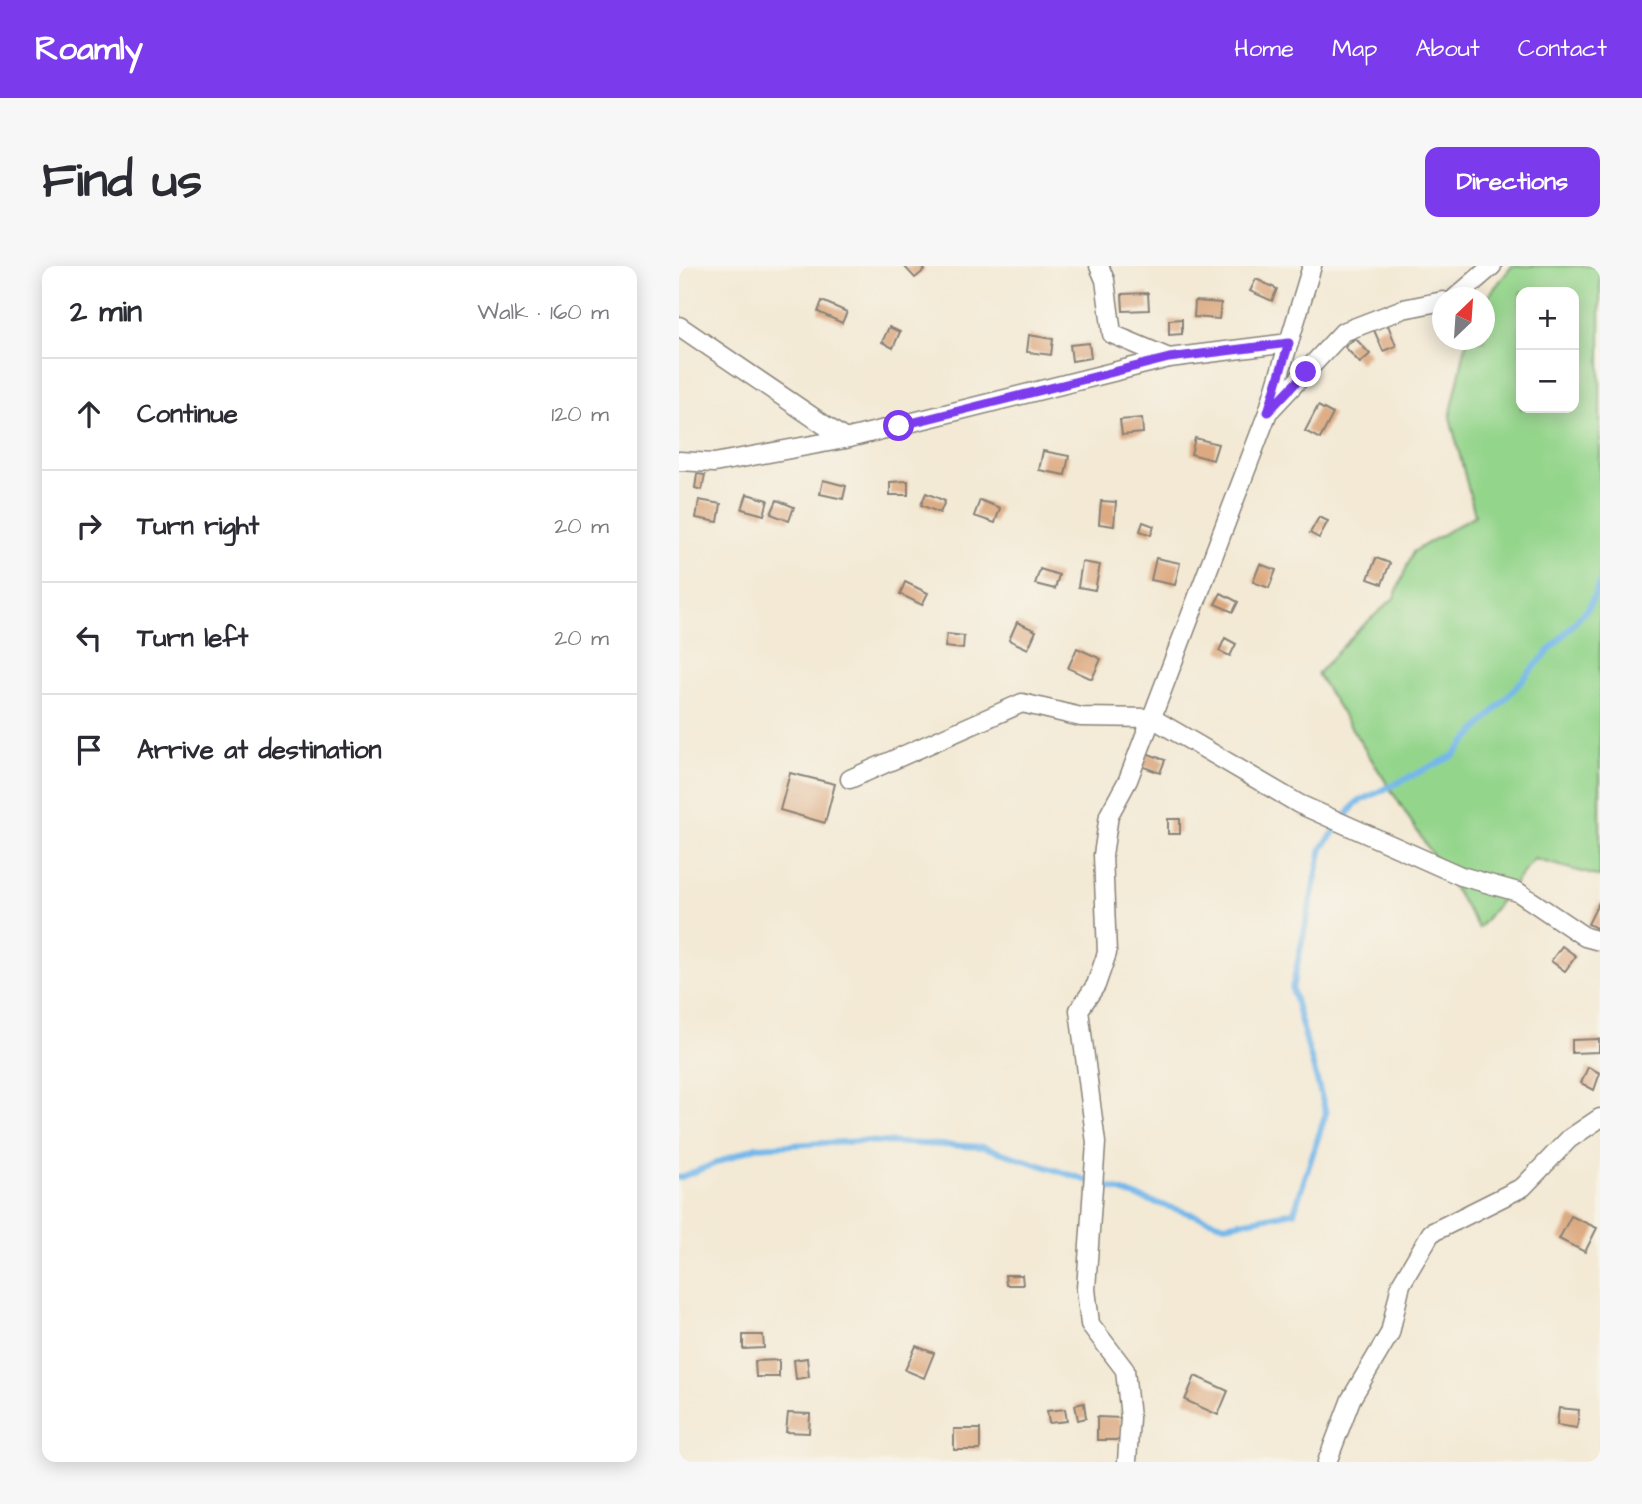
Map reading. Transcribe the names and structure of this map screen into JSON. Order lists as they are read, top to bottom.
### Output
{
  "north": "top right",
  "page": {
    "header": "Roamly",
    "nav": [
      "Home",
      "Map",
      "About",
      "Contact"
    ],
    "buttons": "Directions",
    "title": "Find us",
    "heading": ["2 min", "Walk · 160 m"],
    "map_buttons": ["+", "−"],
    "list": [
      ["Continue", "120 m"],
      ["Turn right", "20 m"],
      ["Turn left", "20 m"],
      "Arrive at destination"
    ]
  }
}
